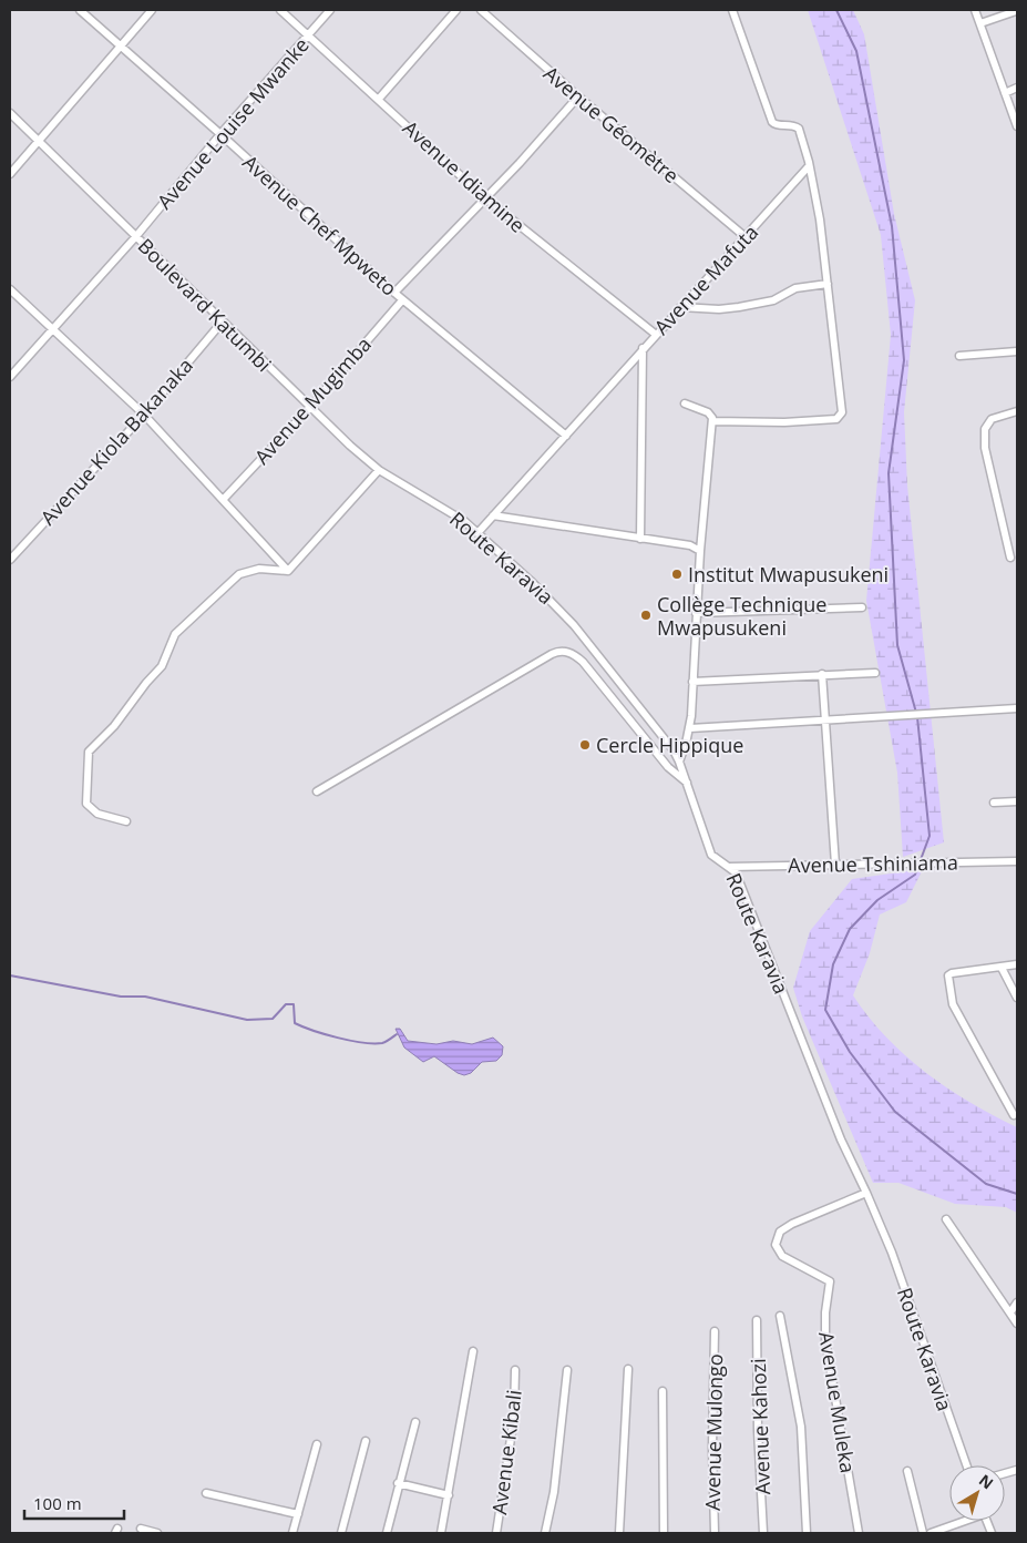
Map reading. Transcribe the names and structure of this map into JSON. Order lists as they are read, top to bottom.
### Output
{
  "streets": {
    "street": [
      "Avenue Louise Mwanke",
      "Avenue Géomètre",
      "Avenue Idiamine",
      "Avenue Chef Mpweto",
      "Avenue Mafuta",
      "Boulevard Katumbi",
      "Avenue Mugimba",
      "Avenue Kiola Bakanaka",
      "Route Karavia",
      "Avenue Tshiniama",
      "Avenue Muleka",
      "Avenue Kahozi",
      "Avenue Mulongo",
      "Avenue Kibali"
    ]
  },
  "crossings": [
    ["Avenue Louise Mwanke", "Avenue Idiamine"],
    ["Avenue Louise Mwanke", "Avenue Chef Mpweto"],
    ["Avenue Louise Mwanke", "Boulevard Katumbi"],
    ["Avenue Géomètre", "Avenue Mafuta"],
    ["Avenue Idiamine", "Avenue Mafuta"],
    ["Avenue Chef Mpweto", "Avenue Mafuta"],
    ["Avenue Chef Mpweto", "Avenue Mugimba"],
    ["Avenue Mafuta", "Route Karavia"],
    ["Boulevard Katumbi", "Avenue Mugimba"],
    ["Boulevard Katumbi", "Avenue Kiola Bakanaka"],
    ["Boulevard Katumbi", "Route Karavia"],
    ["Route Karavia", "Avenue Tshiniama"],
    ["Route Karavia", "Avenue Muleka"]
  ],
  "places": ["Institut Mwapusukeni", "Collège Technique Mwapusukeni", "Cercle Hippique"],
  "scale_bar": "100 m",
  "north": "top right"
}
